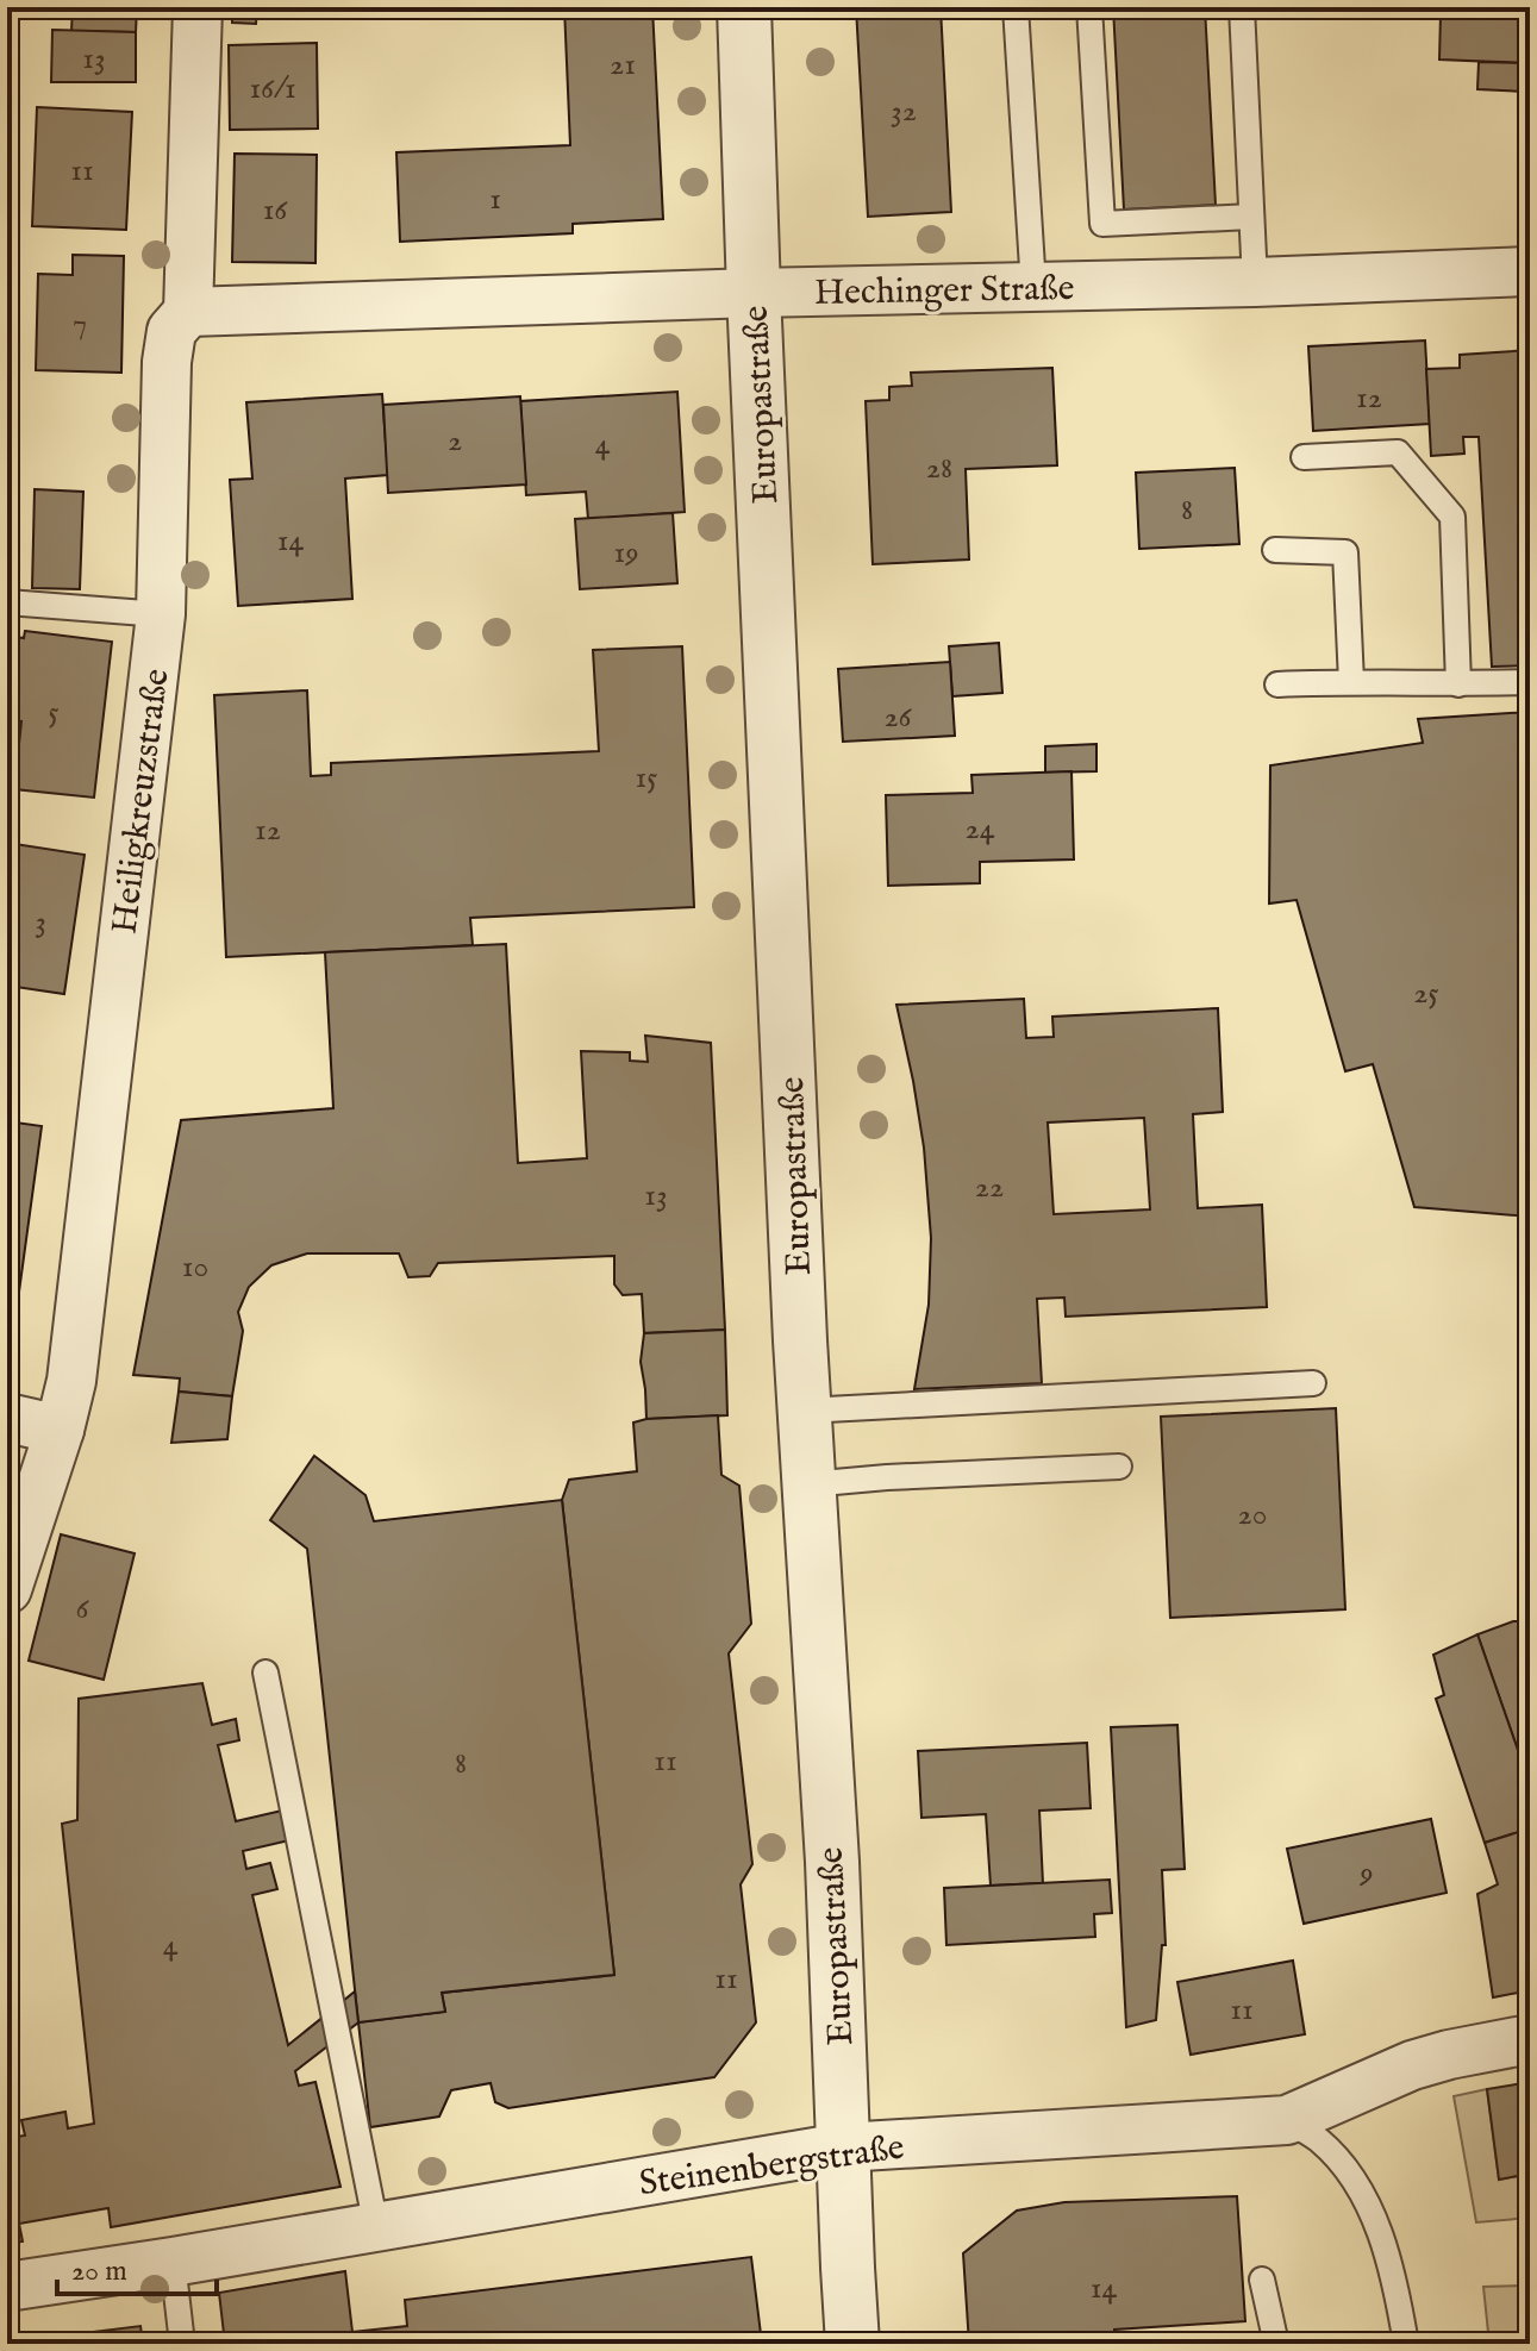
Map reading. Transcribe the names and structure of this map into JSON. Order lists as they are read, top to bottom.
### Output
{
  "streets": {
    "street": [
      "Hechinger Straße",
      "Europastraße",
      "Heiligkreuzstraße",
      "Steinenbergstraße"
    ]
  },
  "crossings": [
    ["Hechinger Straße", "Europastraße"],
    ["Hechinger Straße", "Heiligkreuzstraße"],
    ["Europastraße", "Steinenbergstraße"]
  ],
  "house_numbers": [
    "13",
    "21",
    "16/1",
    "32",
    "11",
    "1",
    "16",
    "7",
    "12",
    "2",
    "4",
    "28",
    "8",
    "14",
    "19",
    "5",
    "26",
    "15",
    "24",
    "12",
    "3",
    "25",
    "22",
    "13",
    "10",
    "20",
    "6",
    "11",
    "8",
    "9",
    "4",
    "11",
    "11",
    "14"
  ],
  "scale_bar": "20 m"
}
